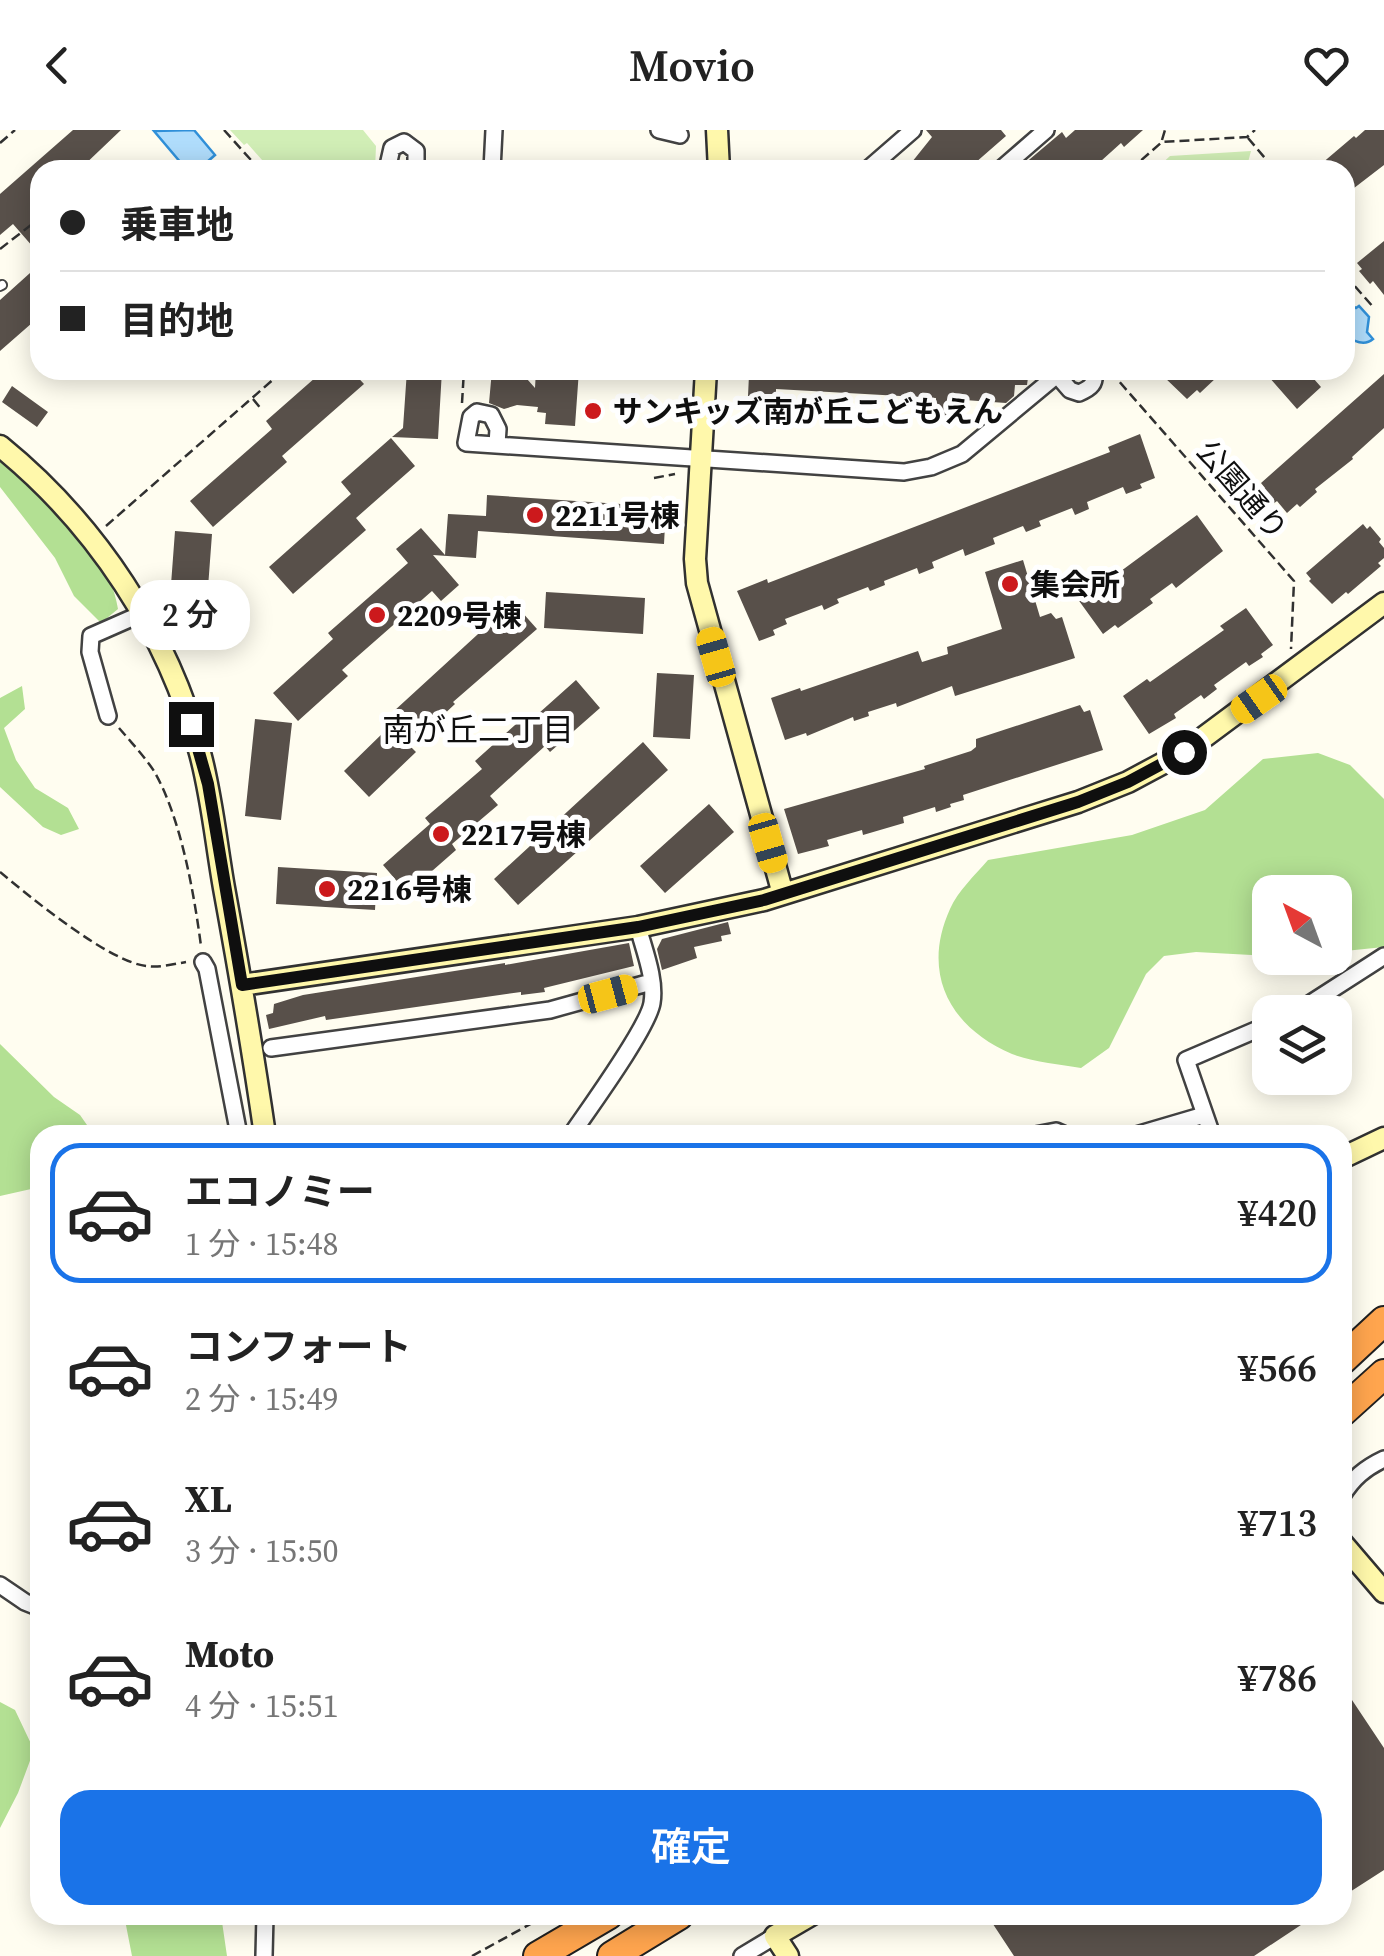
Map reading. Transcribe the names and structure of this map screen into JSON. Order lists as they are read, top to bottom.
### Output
{
  "streets": {
    "path": ["公園通り"]
  },
  "districts": ["南が丘二丁目"],
  "places": [
    "サンキッズ南が丘こどもえん",
    "2211号棟",
    "集会所",
    "2209号棟",
    "2217号棟",
    "2216号棟"
  ],
  "north": "top left",
  "page": {
    "header": "Movio",
    "banner": ["乗車地", "目的地"],
    "bubble": "2 分",
    "list": [
      {
        "name": "エコノミー",
        "note": "1 分 · 15:48",
        "value": "¥420"
      },
      {
        "name": "コンフォート",
        "note": "2 分 · 15:49",
        "value": "¥566"
      },
      {
        "name": "XL",
        "note": "3 分 · 15:50",
        "value": "¥713"
      },
      {
        "name": "Moto",
        "note": "4 分 · 15:51",
        "value": "¥786"
      }
    ],
    "buttons": "確定"
  }
}
